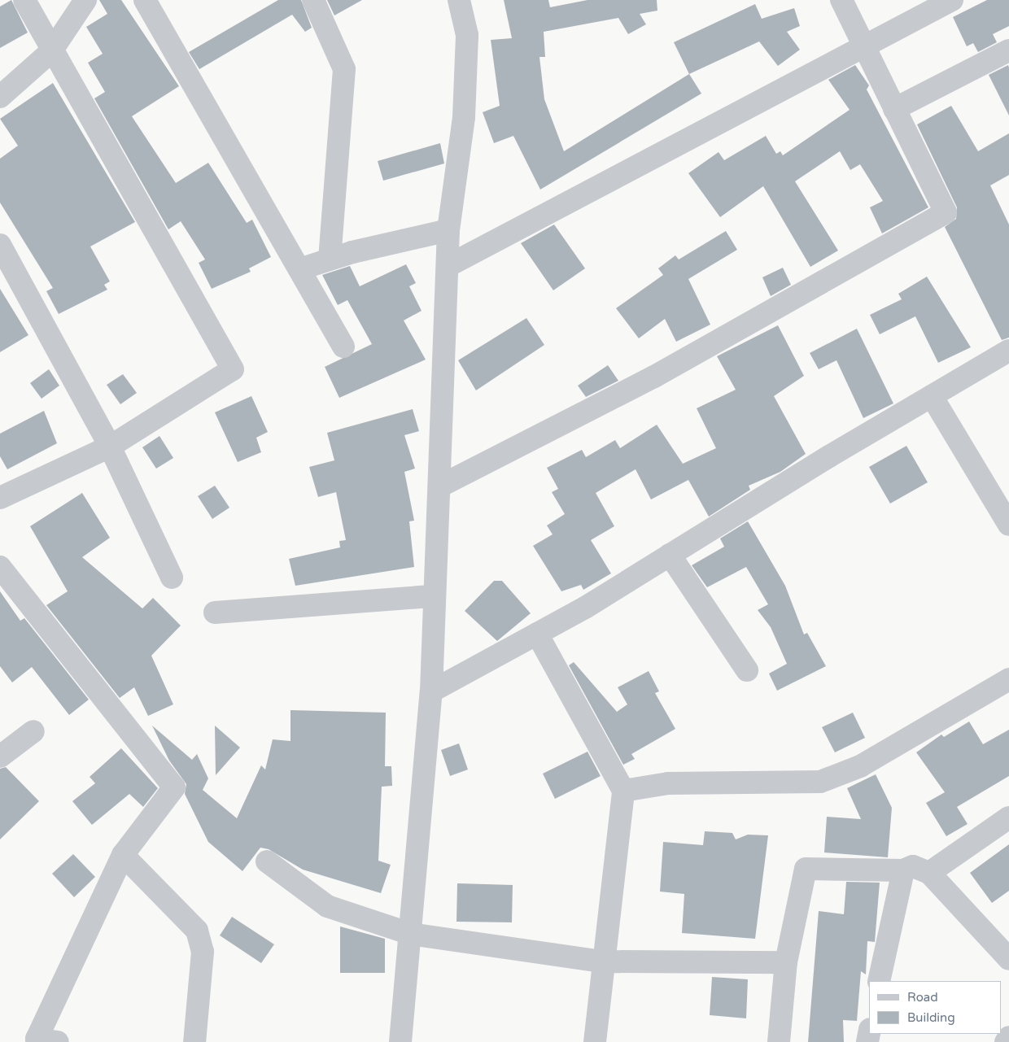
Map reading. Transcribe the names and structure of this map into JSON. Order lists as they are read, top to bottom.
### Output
{
  "legend": ["Road", "Building"]
}
